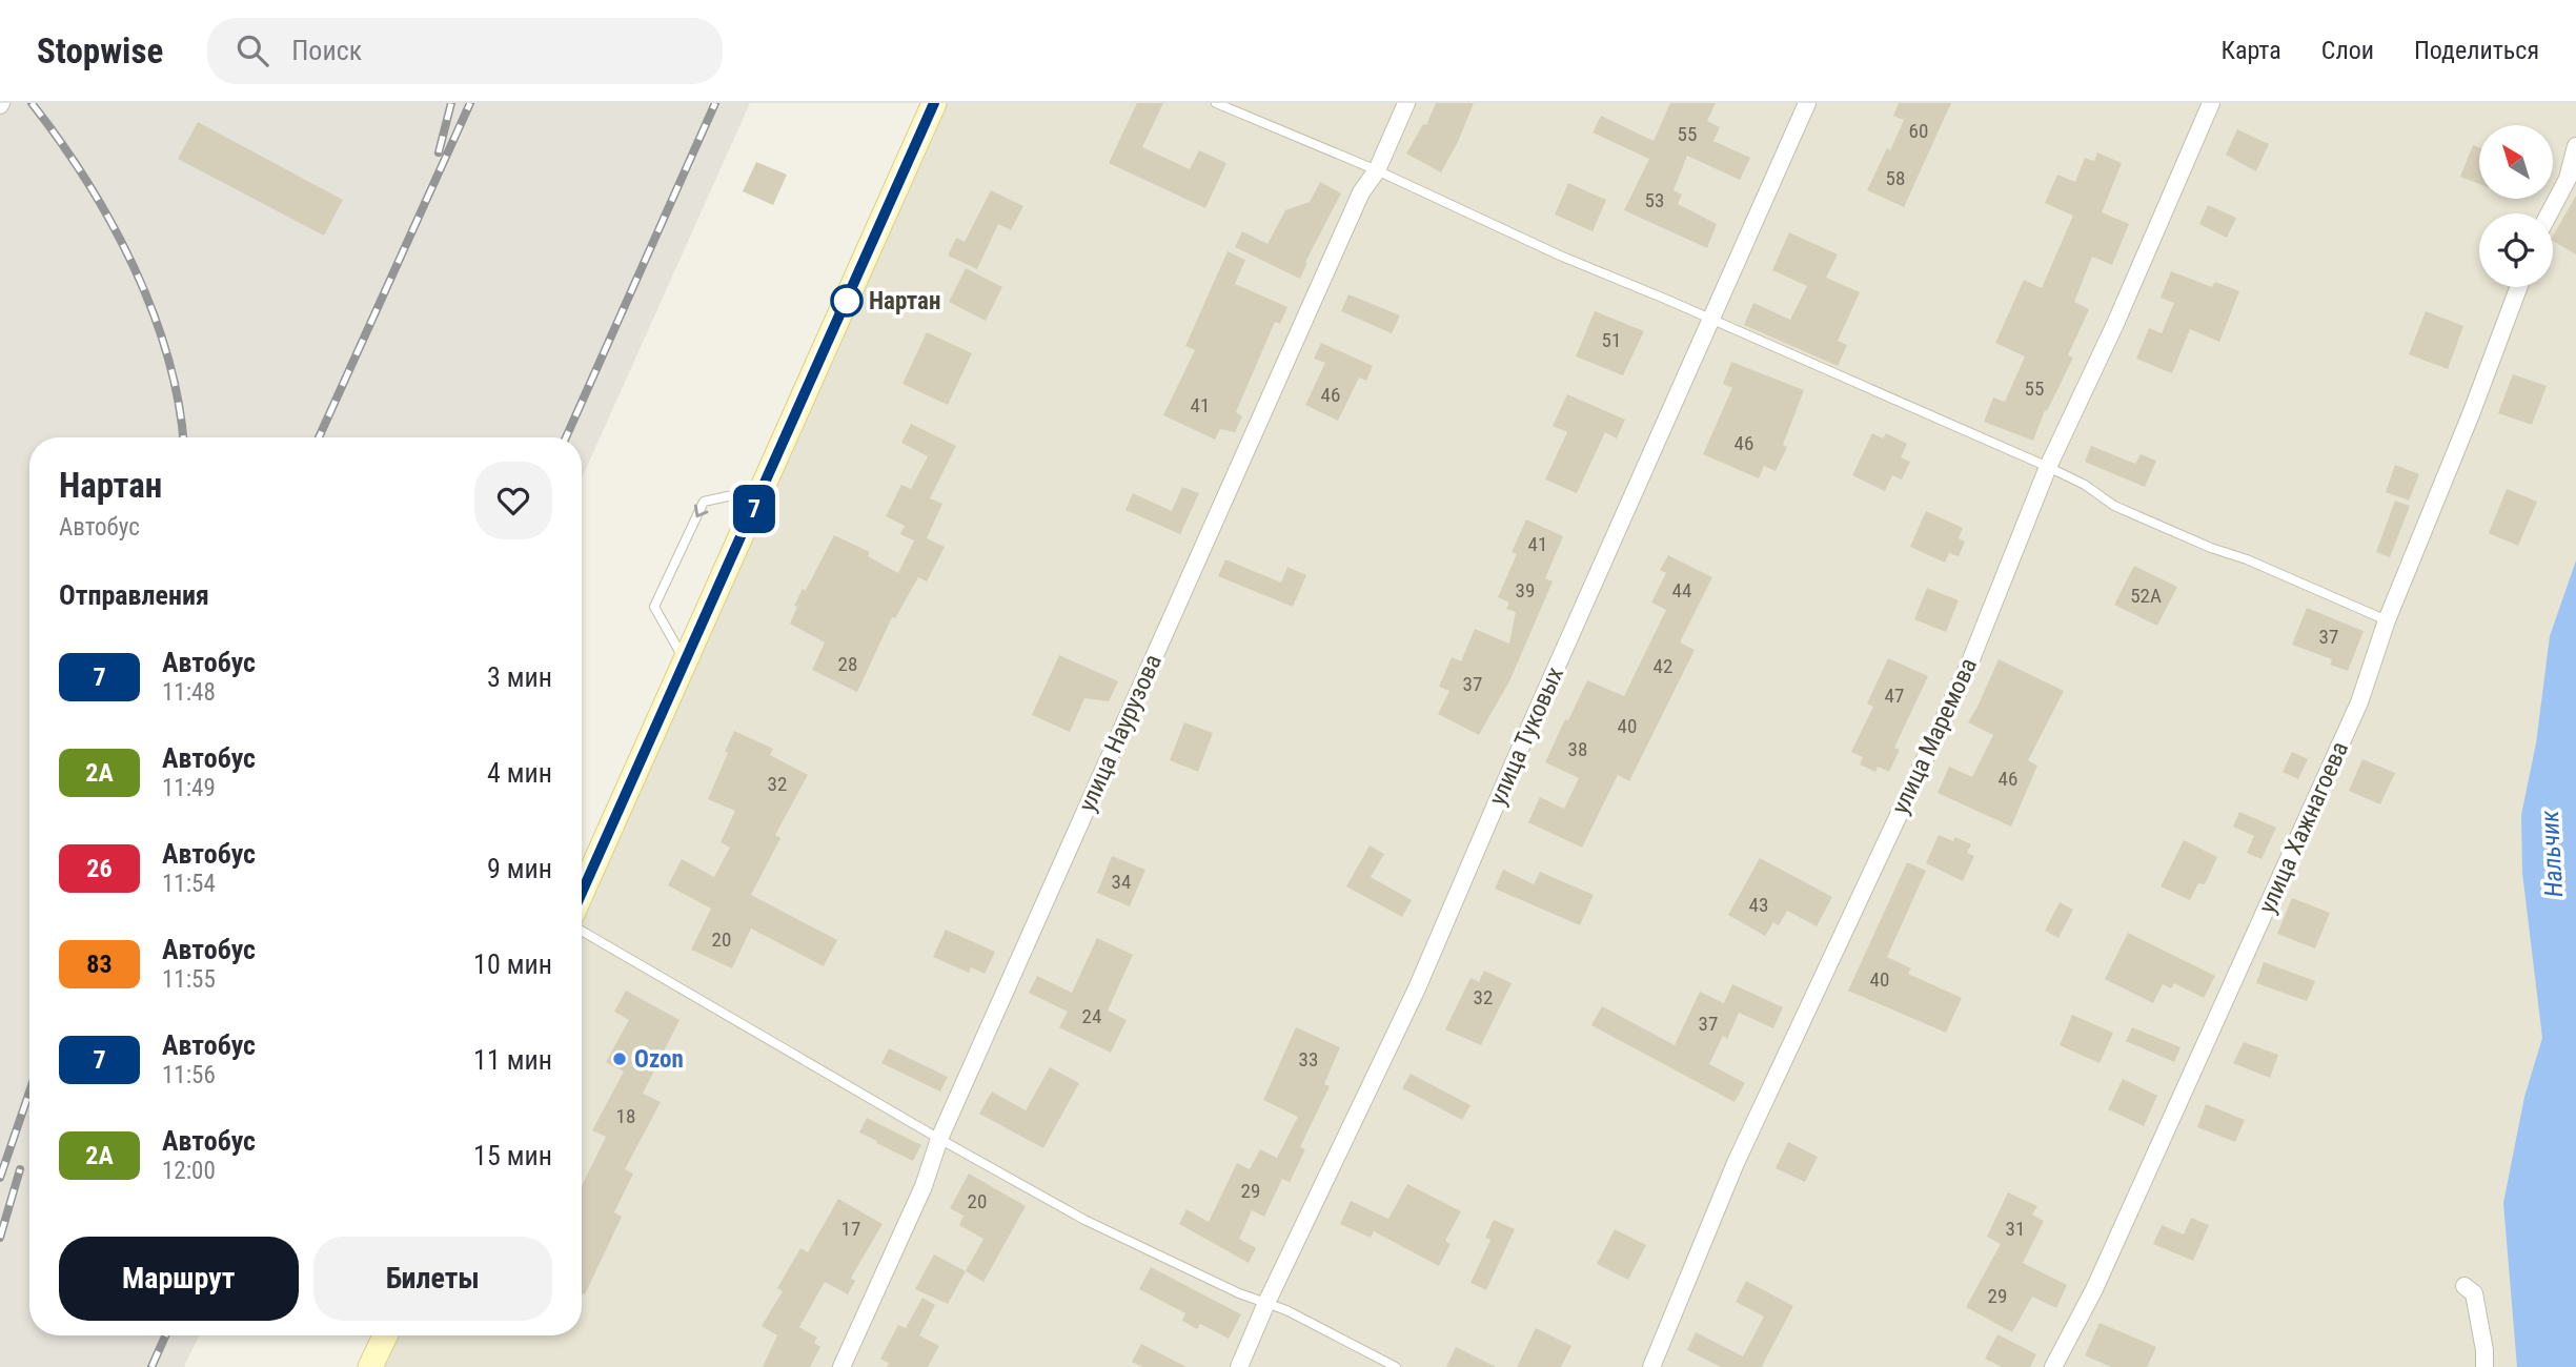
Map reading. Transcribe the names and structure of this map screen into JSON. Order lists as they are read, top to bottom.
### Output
{
  "streets": {
    "street": [
      "улица Наурузова",
      "улица Туковых",
      "улица Маремова",
      "улица Хажнагоева"
    ]
  },
  "water": ["Нальчик"],
  "places": ["Нартан", "Ozon"],
  "lines": ["bus line 7"],
  "house_numbers": [
    "60",
    "55",
    "58",
    "53",
    "51",
    "55",
    "46",
    "41",
    "46",
    "41",
    "39",
    "44",
    "52А",
    "37",
    "28",
    "42",
    "37",
    "47",
    "40",
    "38",
    "46",
    "32",
    "34",
    "43",
    "20",
    "40",
    "32",
    "24",
    "37",
    "33",
    "18",
    "29",
    "20",
    "17",
    "31",
    "29"
  ],
  "north": "top left",
  "page": {
    "header": "Stopwise",
    "search": "Поиск",
    "nav": ["Карта", "Слои", "Поделиться"],
    "on_map": "7",
    "heading": [
      ["Нартан", "Автобус"],
      "Отправления"
    ],
    "list": [
      {
        "mark": "7",
        "name": "Автобус",
        "note": "11:48",
        "value": "3 мин"
      },
      {
        "mark": "2А",
        "name": "Автобус",
        "note": "11:49",
        "value": "4 мин"
      },
      {
        "mark": "26",
        "name": "Автобус",
        "note": "11:54",
        "value": "9 мин"
      },
      {
        "mark": "83",
        "name": "Автобус",
        "note": "11:55",
        "value": "10 мин"
      },
      {
        "mark": "7",
        "name": "Автобус",
        "note": "11:56",
        "value": "11 мин"
      },
      {
        "mark": "2А",
        "name": "Автобус",
        "note": "12:00",
        "value": "15 мин"
      }
    ],
    "buttons": ["Маршрут", "Билеты"]
  }
}
